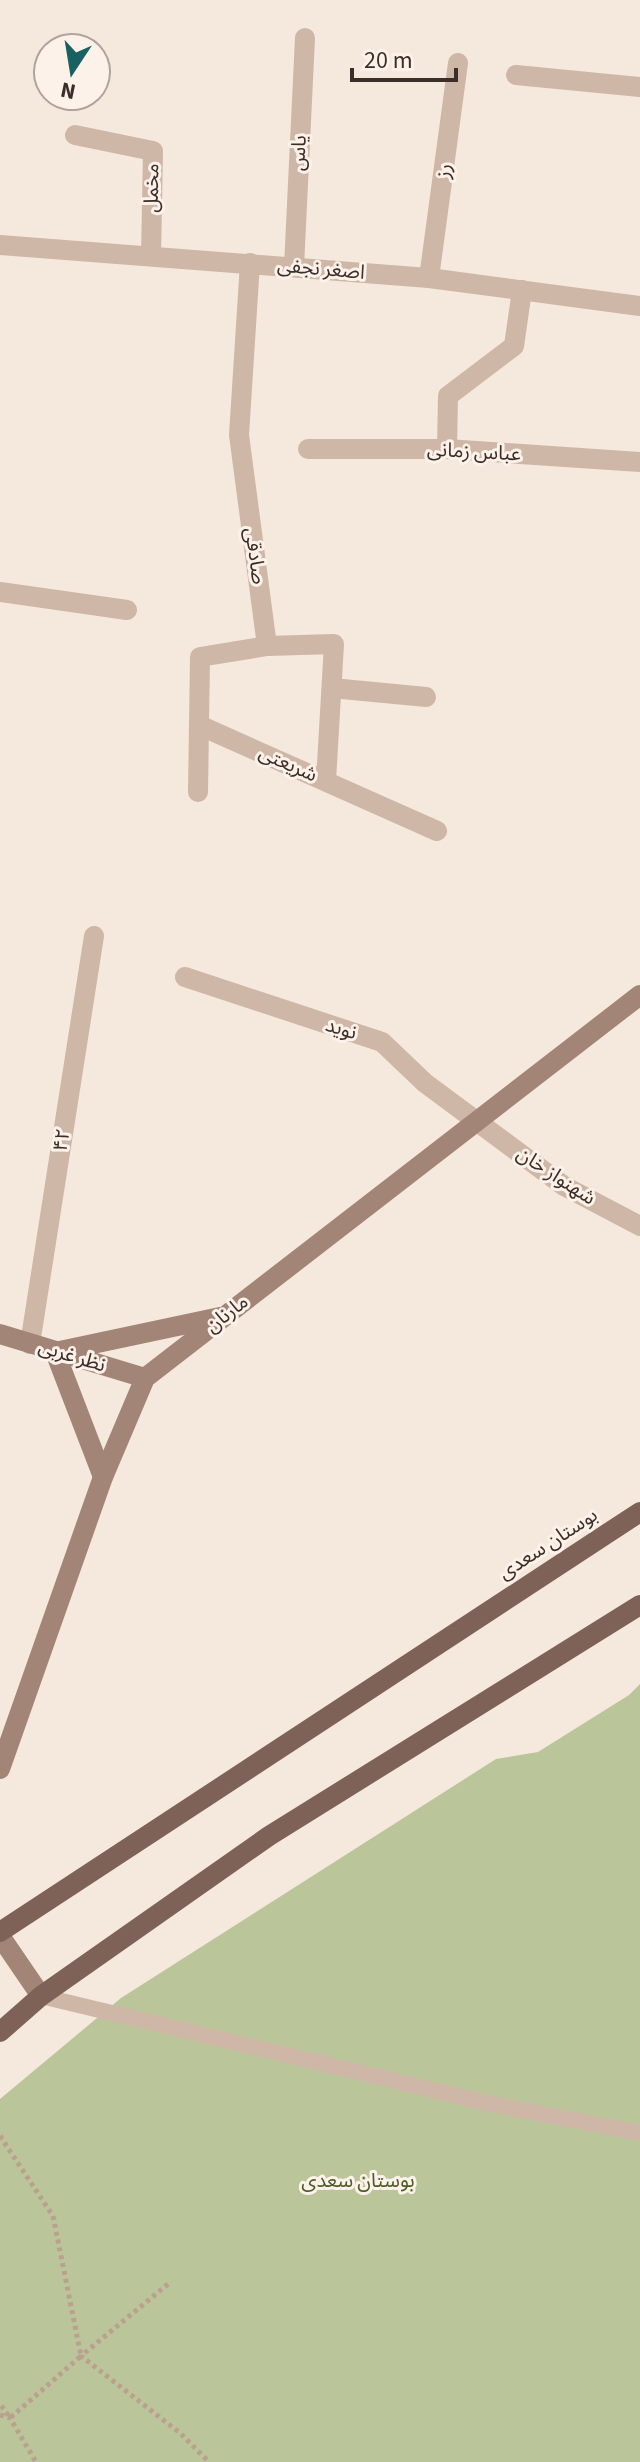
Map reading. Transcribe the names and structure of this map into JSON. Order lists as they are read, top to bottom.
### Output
{
  "streets": {
    "main road": ["مارنان", "نظر غربی", "بوستان سعدی"],
    "street": [
      "یاس",
      "رز",
      "مخمل",
      "اصغر نجفی",
      "عباس زمانی",
      "صادقی",
      "شریعتی",
      "نوید",
      "۴۲",
      "شهنواز خان"
    ]
  },
  "crossings": [
    ["یاس", "اصغر نجفی"],
    ["رز", "اصغر نجفی"],
    ["مخمل", "اصغر نجفی"],
    ["اصغر نجفی", "صادقی"],
    ["نوید", "شهنواز خان"],
    ["نوید", "مارنان"],
    ["۴۲", "نظر غربی"],
    ["شهنواز خان", "مارنان"],
    ["مارنان", "نظر غربی"]
  ],
  "parks": ["بوستان سعدی"],
  "scale_bar": "20 m",
  "north": "bottom"
}
